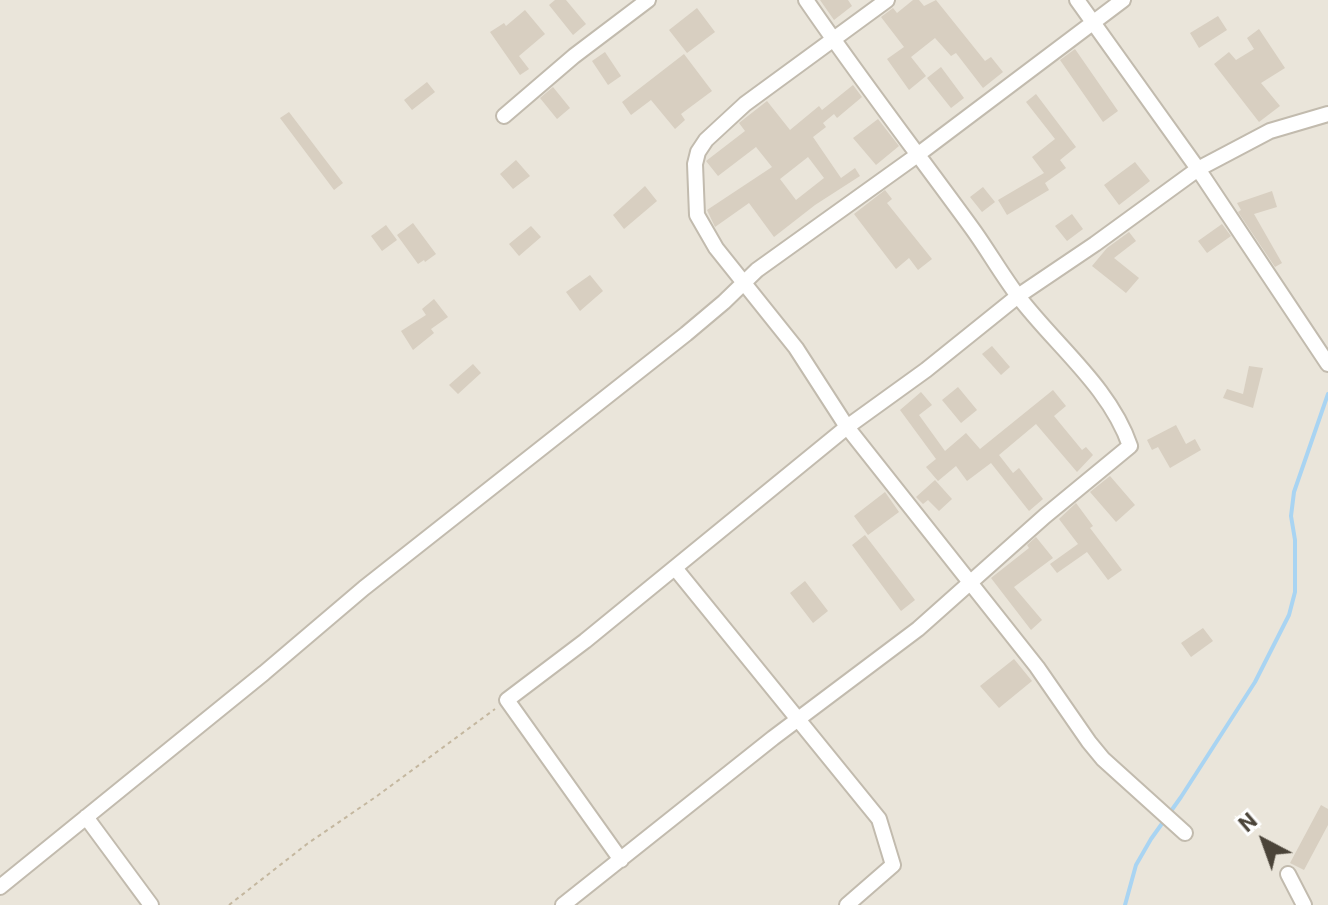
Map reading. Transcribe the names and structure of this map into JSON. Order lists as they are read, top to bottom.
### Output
{
  "north": "top left"
}
